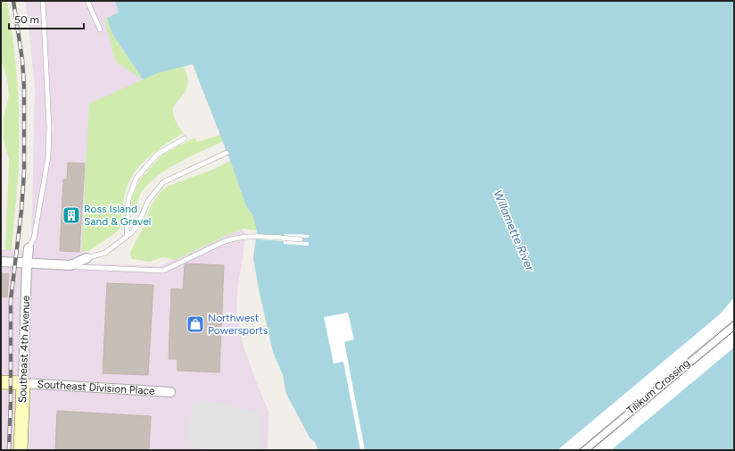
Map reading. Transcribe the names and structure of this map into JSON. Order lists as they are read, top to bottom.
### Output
{
  "streets": {
    "street": ["Southeast 4th Avenue", "Southeast Division Place"],
    "lane": ["Tilikum Crossing"]
  },
  "crossings": [
    ["Southeast 4th Avenue", "Southeast Division Place"]
  ],
  "water": ["Willamette River"],
  "places": {
    "building": ["Ross Island Sand & Gravel"],
    "shop": ["Northwest Powersports"]
  },
  "scale_bar": "50 m"
}
